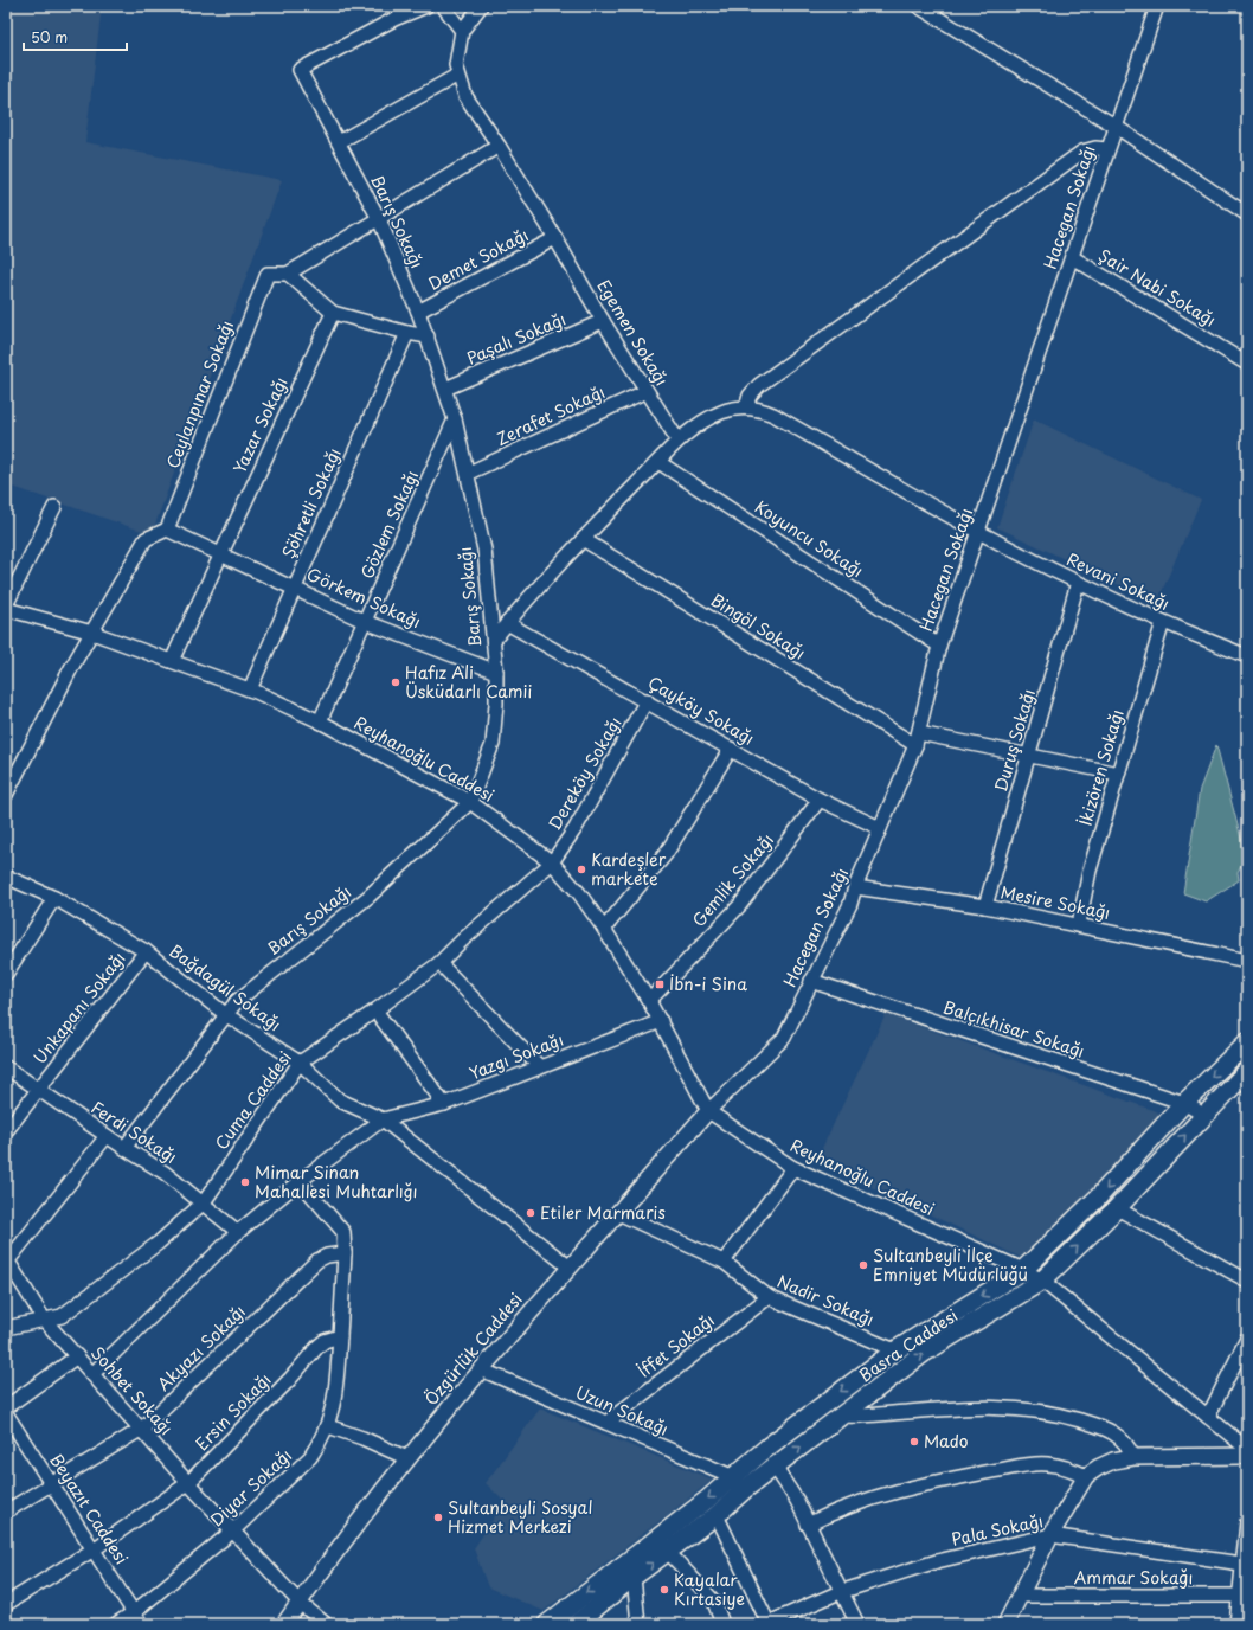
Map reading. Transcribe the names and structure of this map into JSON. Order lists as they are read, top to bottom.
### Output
{
  "streets": {
    "main road": ["Basra Caddesi"],
    "street": [
      "Hacegan Sokağı",
      "Barış Sokağı",
      "Demet Sokağı",
      "Şair Nabi Sokağı",
      "Egemen Sokağı",
      "Paşalı Sokağı",
      "Ceylanpınar Sokağı",
      "Zerafet Sokağı",
      "Yazar Sokağı",
      "Şöhretli Sokağı",
      "Gözlem Sokağı",
      "Koyuncu Sokağı",
      "Revani Sokağı",
      "Görkem Sokağı",
      "Bingöl Sokağı",
      "Çayköy Sokağı",
      "Duruş Sokağı",
      "Reyhanoğlu Caddesi",
      "İkizören Sokağı",
      "Dereköy Sokağı",
      "Gemlik Sokağı",
      "Mesire Sokağı",
      "Bağdagül Sokağı",
      "Unkapanı Sokağı",
      "Balçıkhisar Sokağı",
      "Yazgı Sokağı",
      "Cuma Caddesi",
      "Ferdi Sokağı",
      "Nadir Sokağı",
      "İffet Sokağı",
      "Akyazı Sokağı",
      "Özgürlük Caddesi",
      "Sohbet Sokağı",
      "Uzun Sokağı",
      "Ersin Sokağı",
      "Diyar Sokağı",
      "Beyazıt Caddesi",
      "Pala Sokağı",
      "Ammar Sokağı"
    ]
  },
  "crossings": [
    ["Hacegan Sokağı", "Şair Nabi Sokağı"],
    ["Hacegan Sokağı", "Koyuncu Sokağı"],
    ["Hacegan Sokağı", "Revani Sokağı"],
    ["Hacegan Sokağı", "Bingöl Sokağı"],
    ["Hacegan Sokağı", "Çayköy Sokağı"],
    ["Hacegan Sokağı", "Reyhanoğlu Caddesi"],
    ["Hacegan Sokağı", "Mesire Sokağı"],
    ["Hacegan Sokağı", "Balçıkhisar Sokağı"],
    ["Hacegan Sokağı", "Özgürlük Caddesi"],
    ["Barış Sokağı", "Demet Sokağı"],
    ["Barış Sokağı", "Paşalı Sokağı"],
    ["Barış Sokağı", "Zerafet Sokağı"],
    ["Barış Sokağı", "Gözlem Sokağı"],
    ["Barış Sokağı", "Görkem Sokağı"],
    ["Barış Sokağı", "Reyhanoğlu Caddesi"],
    ["Barış Sokağı", "Bağdagül Sokağı"],
    ["Barış Sokağı", "Ferdi Sokağı"],
    ["Demet Sokağı", "Egemen Sokağı"],
    ["Egemen Sokağı", "Paşalı Sokağı"],
    ["Egemen Sokağı", "Zerafet Sokağı"],
    ["Ceylanpınar Sokağı", "Görkem Sokağı"],
    ["Yazar Sokağı", "Görkem Sokağı"],
    ["Yazar Sokağı", "Reyhanoğlu Caddesi"],
    ["Şöhretli Sokağı", "Görkem Sokağı"],
    ["Şöhretli Sokağı", "Reyhanoğlu Caddesi"],
    ["Gözlem Sokağı", "Görkem Sokağı"],
    ["Gözlem Sokağı", "Reyhanoğlu Caddesi"],
    ["Revani Sokağı", "Duruş Sokağı"],
    ["Revani Sokağı", "İkizören Sokağı"],
    ["Çayköy Sokağı", "Dereköy Sokağı"],
    ["Çayköy Sokağı", "Gemlik Sokağı"],
    ["Duruş Sokağı", "Mesire Sokağı"],
    ["Reyhanoğlu Caddesi", "Dereköy Sokağı"],
    ["Reyhanoğlu Caddesi", "Gemlik Sokağı"],
    ["Reyhanoğlu Caddesi", "Yazgı Sokağı"],
    ["Reyhanoğlu Caddesi", "Cuma Caddesi"],
    ["Reyhanoğlu Caddesi", "Basra Caddesi"],
    ["Reyhanoğlu Caddesi", "Özgürlük Caddesi"],
    ["İkizören Sokağı", "Mesire Sokağı"],
    ["Dereköy Sokağı", "Cuma Caddesi"],
    ["Bağdagül Sokağı", "Unkapanı Sokağı"],
    ["Bağdagül Sokağı", "Yazgı Sokağı"],
    ["Bağdagül Sokağı", "Cuma Caddesi"],
    ["Bağdagül Sokağı", "Özgürlük Caddesi"],
    ["Unkapanı Sokağı", "Ferdi Sokağı"],
    ["Balçıkhisar Sokağı", "Basra Caddesi"],
    ["Cuma Caddesi", "Ferdi Sokağı"],
    ["Cuma Caddesi", "Sohbet Sokağı"],
    ["Nadir Sokağı", "İffet Sokağı"],
    ["Nadir Sokağı", "Basra Caddesi"],
    ["Nadir Sokağı", "Özgürlük Caddesi"],
    ["İffet Sokağı", "Uzun Sokağı"],
    ["Basra Caddesi", "Uzun Sokağı"],
    ["Akyazı Sokağı", "Sohbet Sokağı"],
    ["Akyazı Sokağı", "Beyazıt Caddesi"],
    ["Özgürlük Caddesi", "Sohbet Sokağı"],
    ["Özgürlük Caddesi", "Uzun Sokağı"],
    ["Sohbet Sokağı", "Ersin Sokağı"],
    ["Sohbet Sokağı", "Diyar Sokağı"],
    ["Ersin Sokağı", "Diyar Sokağı"],
    ["Ersin Sokağı", "Beyazıt Caddesi"],
    ["Diyar Sokağı", "Beyazıt Caddesi"]
  ],
  "places": {
    "other": [
      "Hafız Ali Üsküdarlı Camii",
      "Kardeşler markete",
      "Mimar Sinan Mahallesi Muhtarlığı",
      "Etiler Marmaris",
      "Sultanbeyli İlçe Emniyet Müdürlüğü",
      "Mado",
      "Sultanbeyli Sosyal Hizmet Merkezi",
      "Kayalar Kırtasiye"
    ],
    "transit": ["İbn-i Sina"]
  },
  "scale_bar": "50 m"
}
